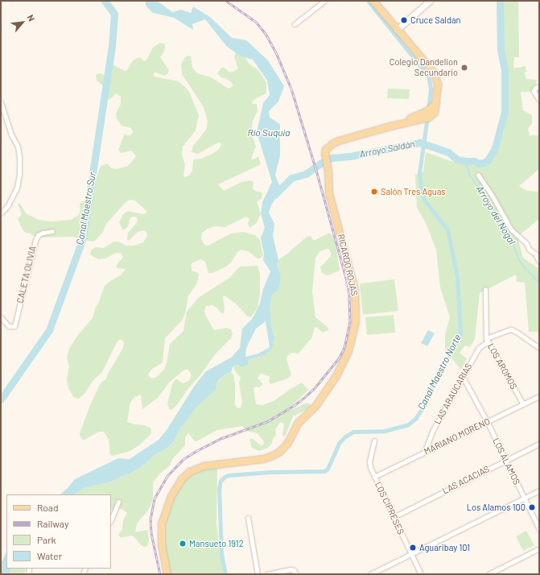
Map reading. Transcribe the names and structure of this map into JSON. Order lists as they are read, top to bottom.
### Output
{
  "streets": {
    "main road": ["RICARDO ROJAS"],
    "street": [
      "CALETA OLIVIA",
      "LOS AROMOS",
      "LAS ARAUCARIAS",
      "MARIANO MORENO",
      "LOS ÁLAMOS",
      "LAS ACACIAS",
      "LOS CIPRESES"
    ]
  },
  "crossings": [
    ["LOS AROMOS", "LAS ARAUCARIAS"],
    ["LOS AROMOS", "MARIANO MORENO"],
    ["LAS ARAUCARIAS", "MARIANO MORENO"],
    ["LAS ARAUCARIAS", "LOS ÁLAMOS"],
    ["MARIANO MORENO", "LOS ÁLAMOS"],
    ["MARIANO MORENO", "LOS CIPRESES"],
    ["LOS ÁLAMOS", "LAS ACACIAS"],
    ["LAS ACACIAS", "LOS CIPRESES"]
  ],
  "water": [
    "Río Suquía",
    "Arroyo Saldán",
    "Canal Maestro Sur",
    "Arroyo del Nogal",
    "Canal Maestro Norte"
  ],
  "places": [
    "Cruce Saldan",
    "Colegio Dandelion Secundario",
    "Salón Tres Aguas",
    "Los Alamos 100",
    "Mansueto 1912",
    "Aguaribay 101"
  ],
  "legend": [
    "Road",
    "Railway",
    "Park",
    "Water"
  ],
  "north": "top right"
}
